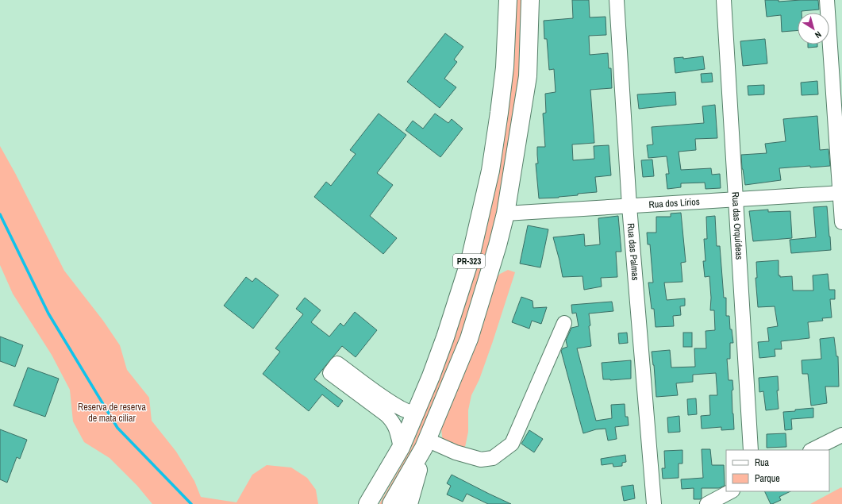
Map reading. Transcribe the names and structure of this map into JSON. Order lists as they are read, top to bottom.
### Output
{
  "streets": {
    "highway": ["PR-323"],
    "street": ["Rua dos Lírios", "Rua das Orquídeas", "Rua das Palmas"]
  },
  "crossings": [
    ["Rua dos Lírios", "Rua das Orquídeas"],
    ["Rua dos Lírios", "Rua das Palmas"],
    ["Rua dos Lírios", "PR-323"]
  ],
  "parks": ["Reserva de reserva de mata ciliar"],
  "legend": ["Rua", "Parque"],
  "north": "bottom right"
}
